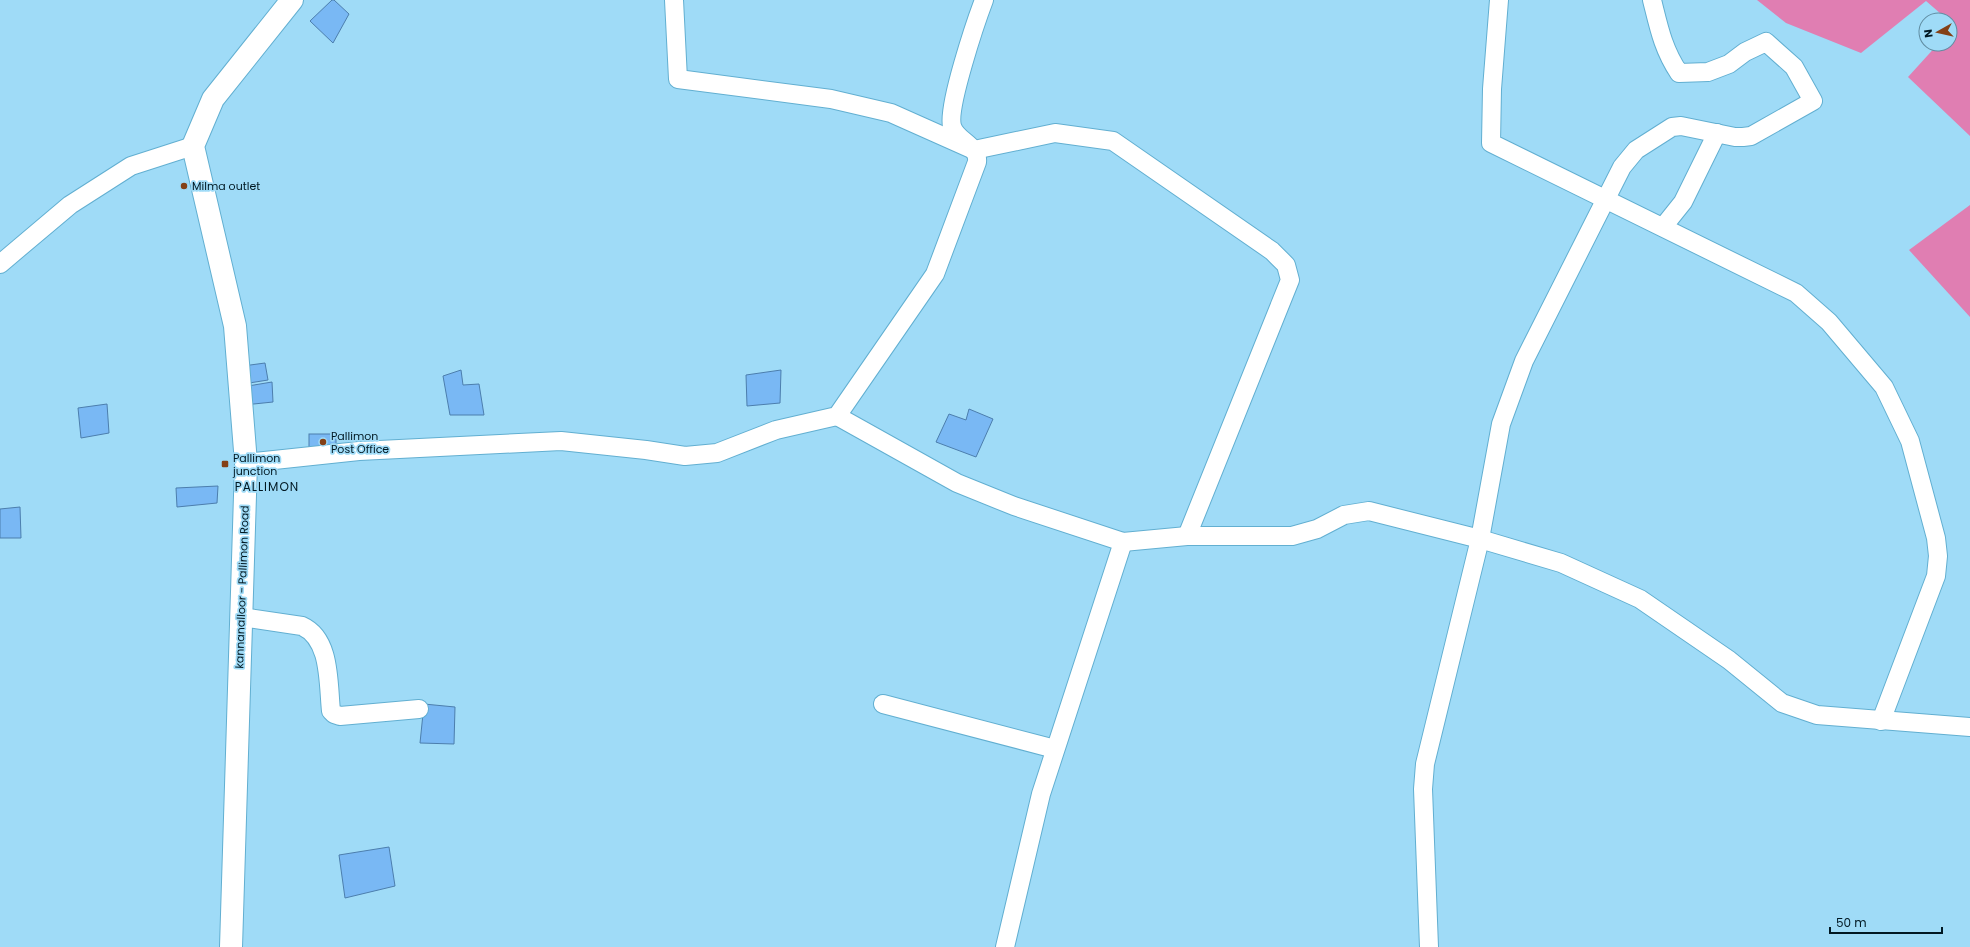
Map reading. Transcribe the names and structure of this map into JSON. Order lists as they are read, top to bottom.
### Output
{
  "streets": {
    "street": ["kannanalloor - Pallimon Road"]
  },
  "districts": ["PALLIMON"],
  "places": {
    "other": ["Milma outlet", "Pallimon Post Office"],
    "transit": ["Pallimon junction"]
  },
  "scale_bar": "50 m",
  "north": "left"
}
